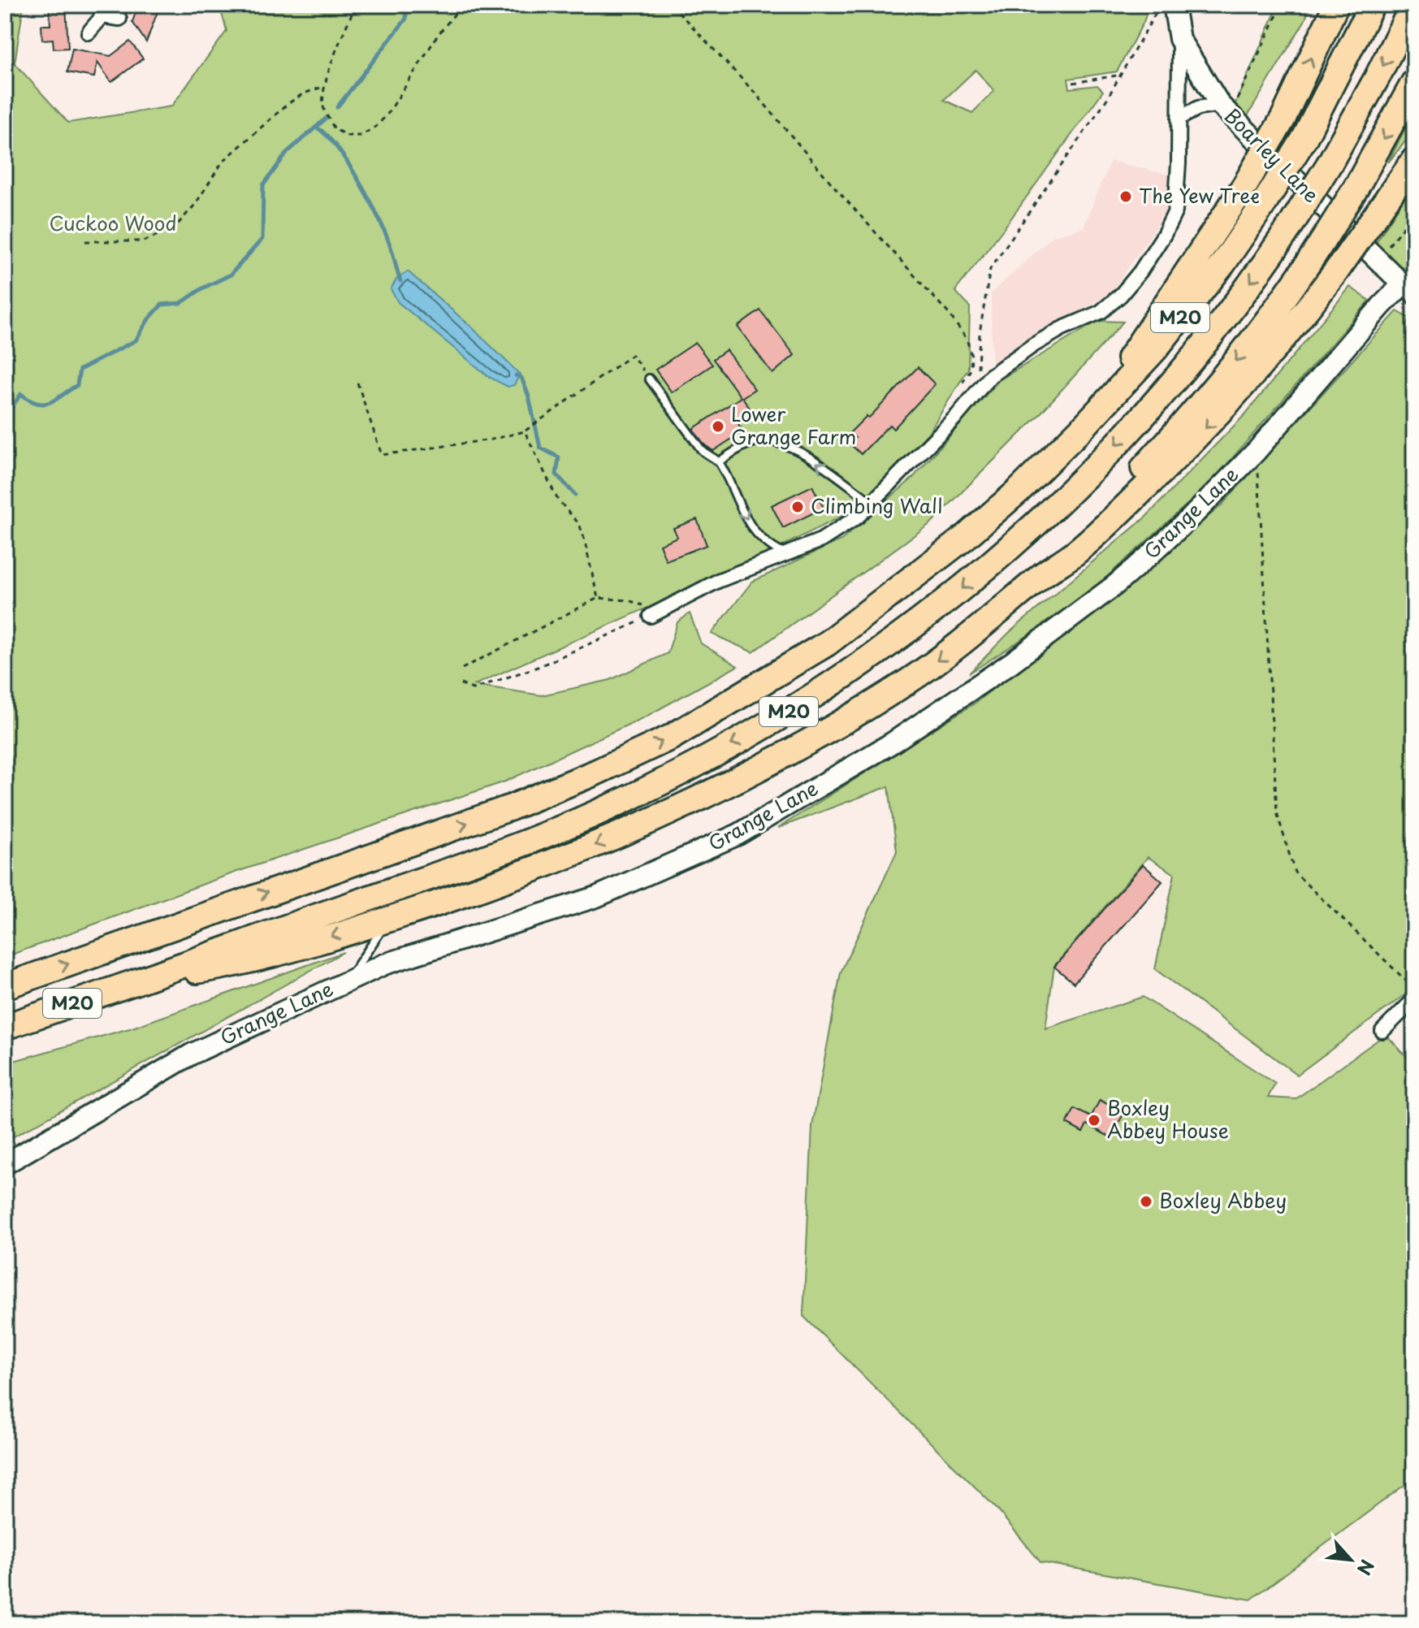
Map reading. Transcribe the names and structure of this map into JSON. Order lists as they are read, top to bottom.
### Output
{
  "streets": {
    "highway": ["M20"],
    "street": ["Boarley Lane", "Grange Lane"]
  },
  "crossings": [
    ["Boarley Lane", "Grange Lane"]
  ],
  "parks": ["Cuckoo Wood"],
  "places": [
    "The Yew Tree",
    "Lower Grange Farm",
    "Climbing Wall",
    "Boxley Abbey House",
    "Boxley Abbey"
  ],
  "north": "bottom right"
}
